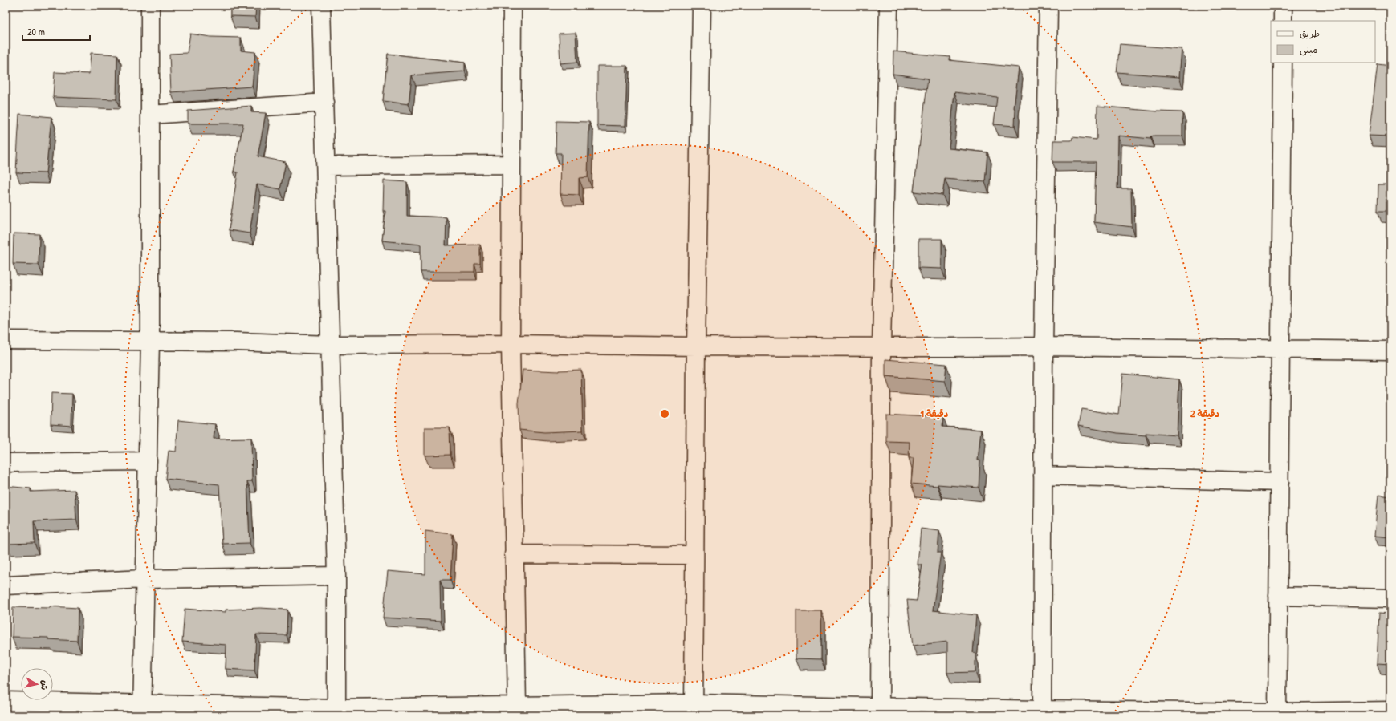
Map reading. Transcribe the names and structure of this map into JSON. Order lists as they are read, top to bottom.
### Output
{
  "legend": ["طريق", "مبنى"],
  "scale_bar": "20 m",
  "north": "right",
  "rings": ["1 دقيقة", "2 دقيقة"]
}
